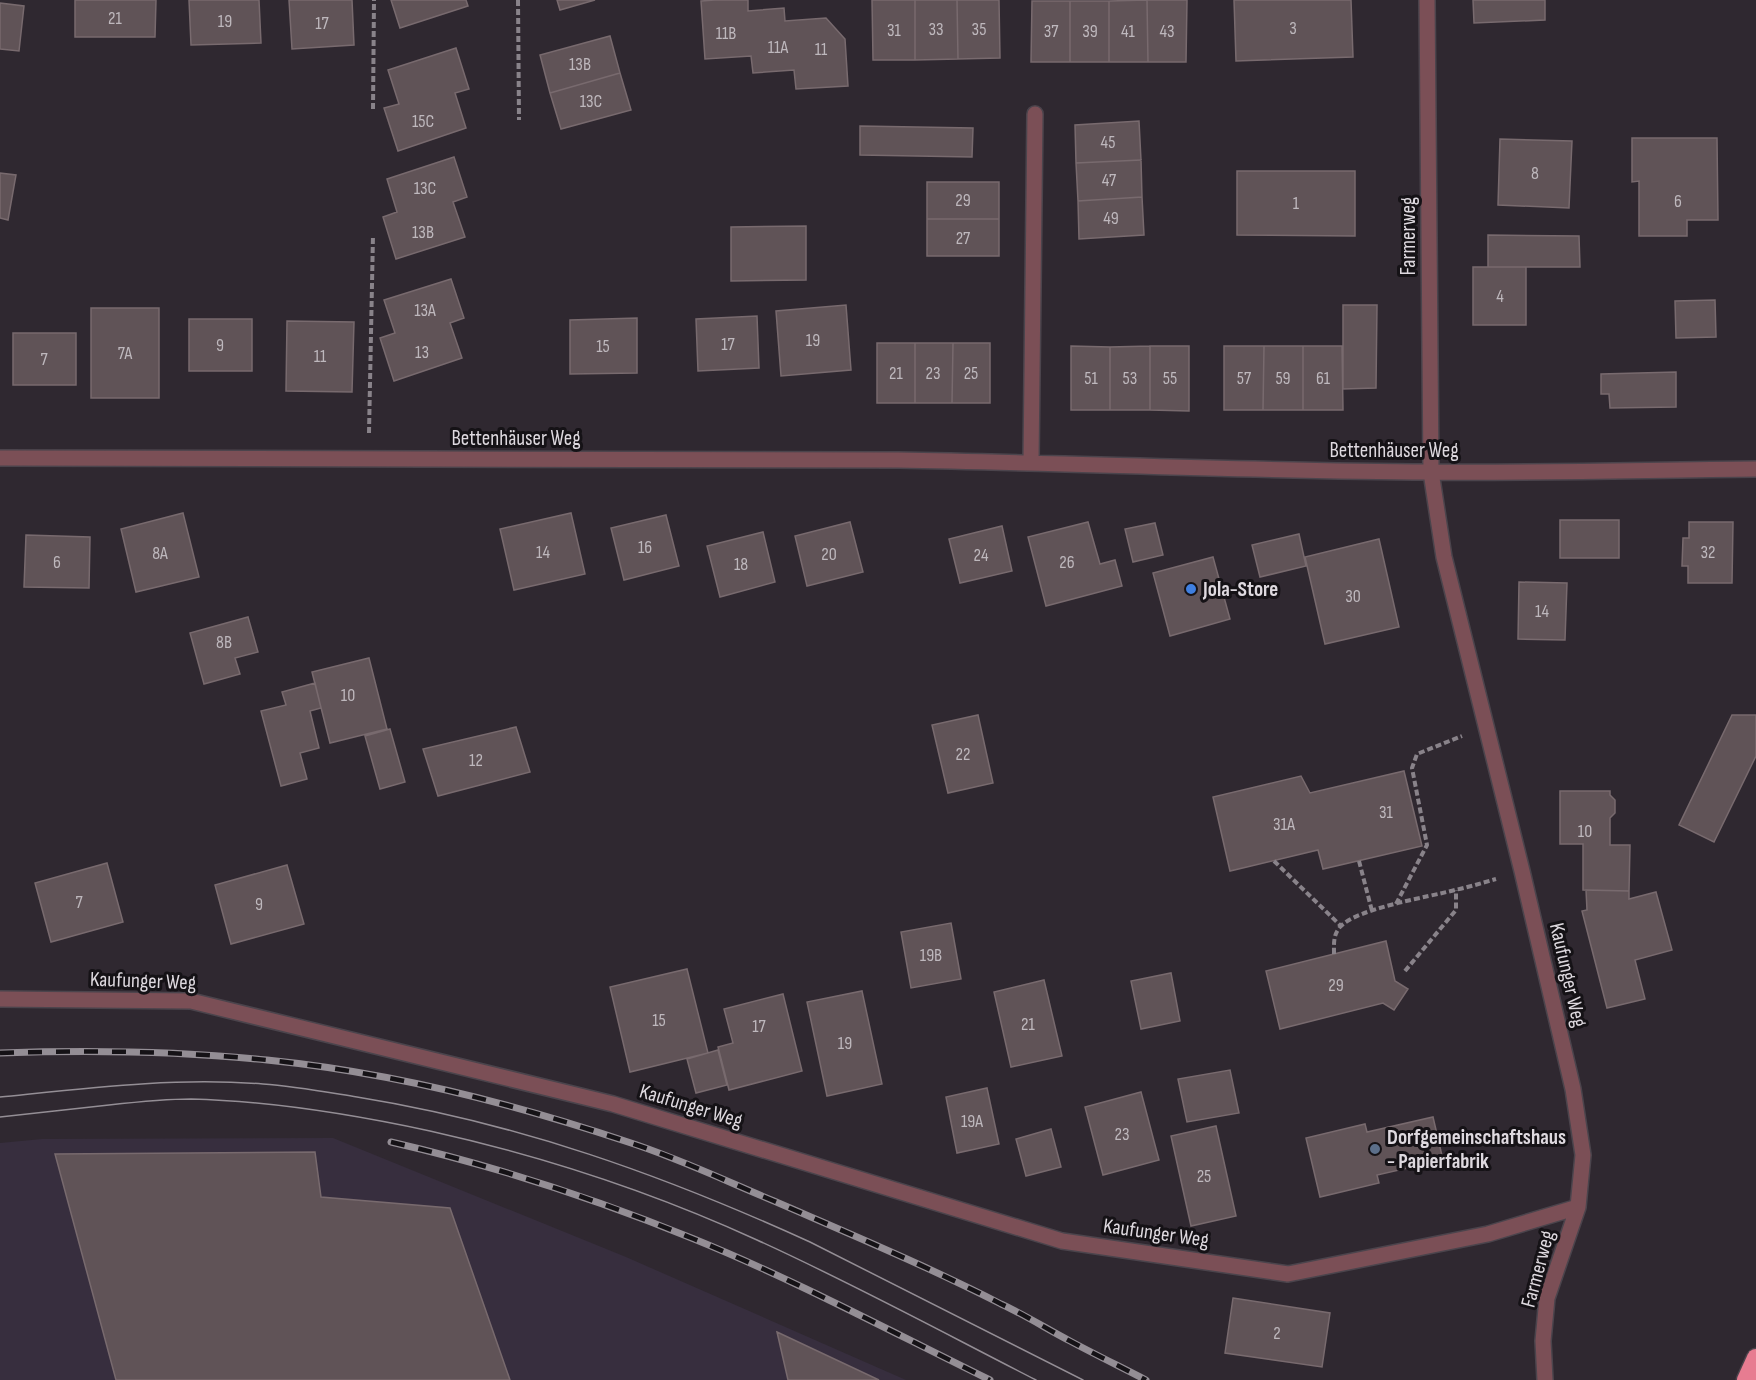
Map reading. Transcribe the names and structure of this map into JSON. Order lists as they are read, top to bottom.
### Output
{
  "streets": {
    "street": ["Farmerweg", "Bettenhäuser Weg", "Kaufunger Weg"]
  },
  "crossings": [
    ["Farmerweg", "Bettenhäuser Weg"],
    ["Farmerweg", "Kaufunger Weg"],
    ["Bettenhäuser Weg", "Kaufunger Weg"]
  ],
  "places": ["Jola-Store", "Dorfgemeinschaftshaus - Papierfabrik"],
  "house_numbers": [
    "21",
    "19",
    "17",
    "3",
    "33",
    "35",
    "31",
    "37",
    "39",
    "41",
    "43",
    "11B",
    "11A",
    "11",
    "13B",
    "13C",
    "15C",
    "45",
    "8",
    "47",
    "13C",
    "29",
    "6",
    "1",
    "49",
    "13B",
    "27",
    "4",
    "13A",
    "19",
    "17",
    "9",
    "15",
    "13",
    "7A",
    "11",
    "7",
    "21",
    "23",
    "25",
    "51",
    "53",
    "55",
    "57",
    "59",
    "61",
    "16",
    "14",
    "32",
    "8A",
    "20",
    "24",
    "6",
    "26",
    "18",
    "30",
    "14",
    "8B",
    "10",
    "22",
    "12",
    "31",
    "31A",
    "10",
    "7",
    "9",
    "19B",
    "29",
    "15",
    "21",
    "17",
    "19",
    "19A",
    "23",
    "25",
    "2"
  ]
}
